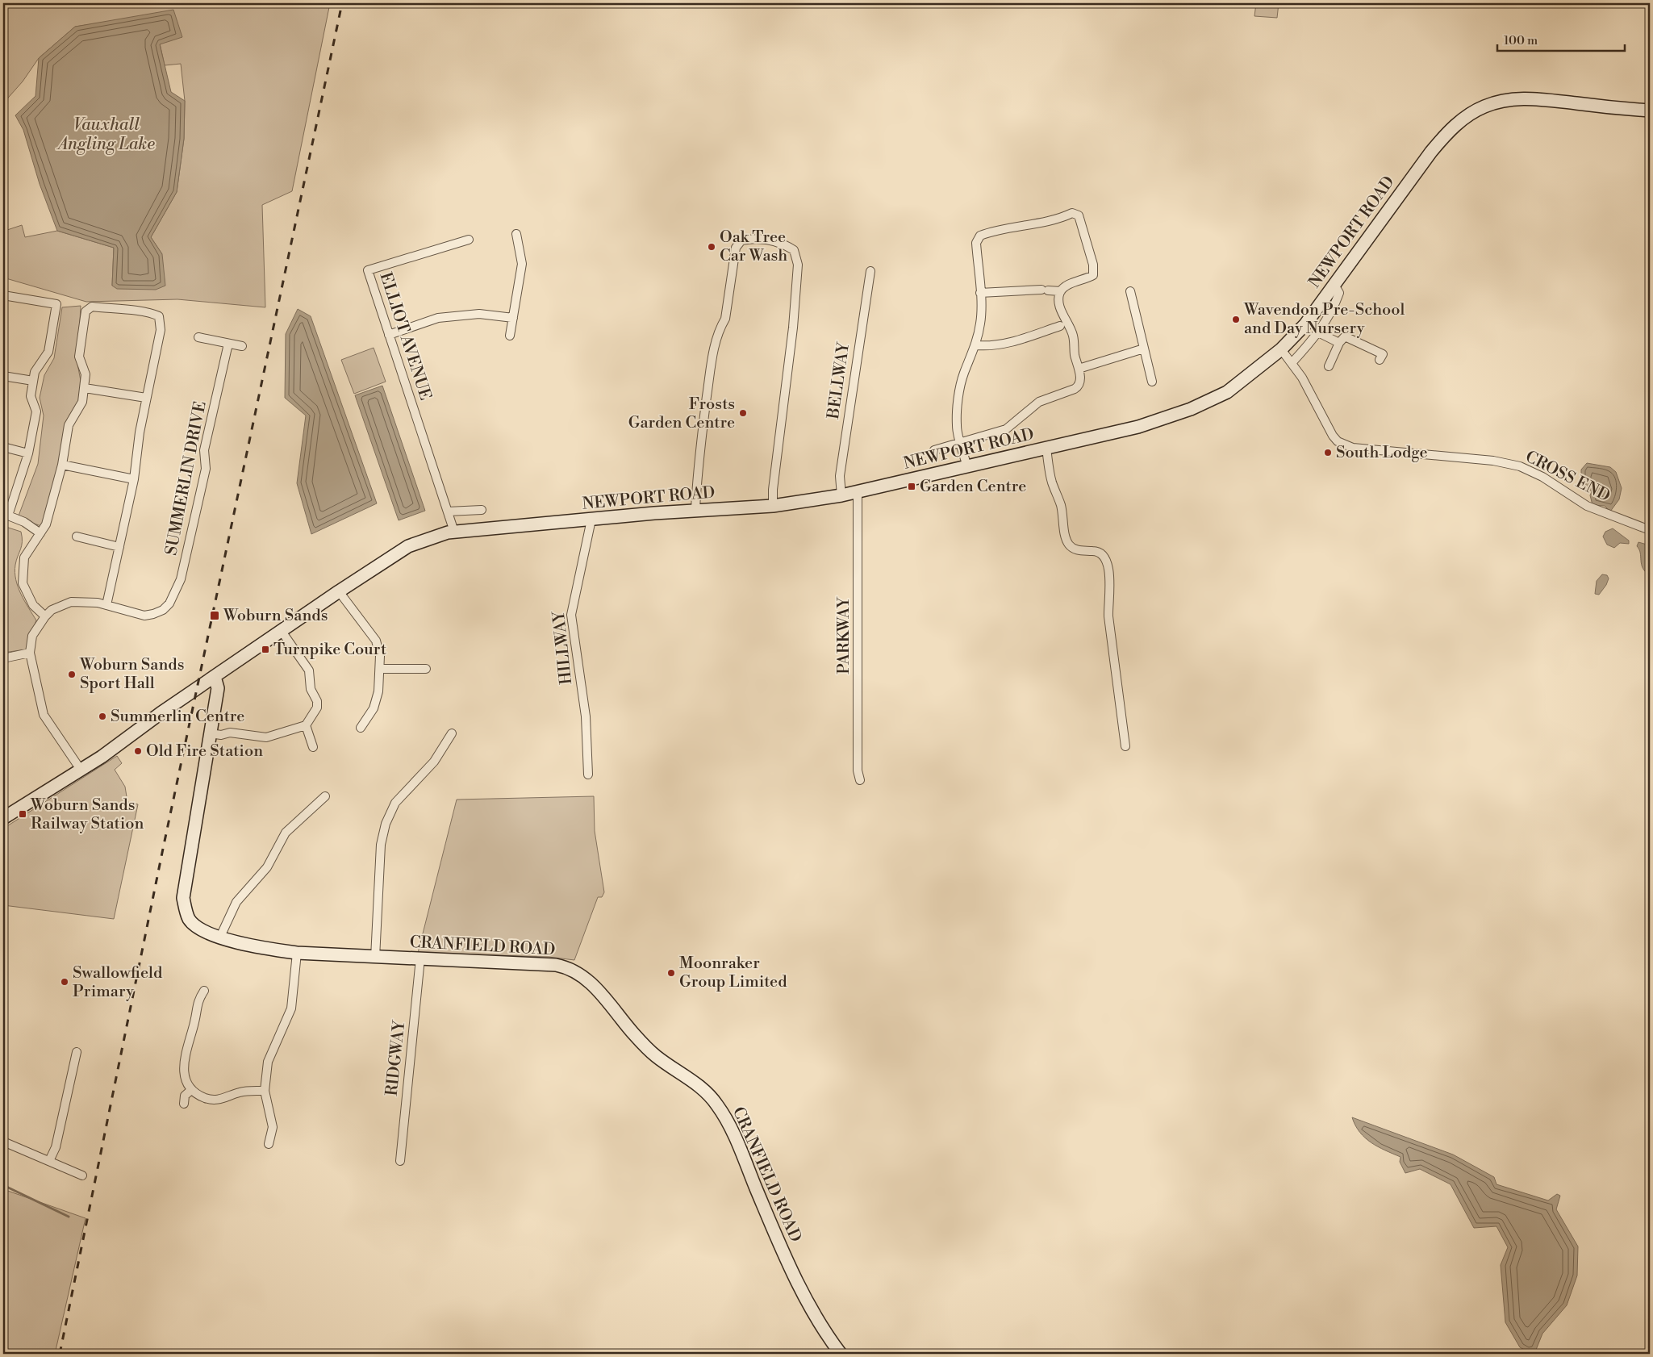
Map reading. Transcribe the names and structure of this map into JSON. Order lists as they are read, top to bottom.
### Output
{
  "streets": {
    "street": [
      "NEWPORT ROAD",
      "ELLIOT AVENUE",
      "BELLWAY",
      "CROSS END",
      "SUMMERLIN DRIVE",
      "PARKWAY",
      "HILLWAY",
      "CRANFIELD ROAD",
      "RIDGWAY"
    ]
  },
  "crossings": [
    ["NEWPORT ROAD", "ELLIOT AVENUE"],
    ["NEWPORT ROAD", "BELLWAY"],
    ["NEWPORT ROAD", "CROSS END"],
    ["NEWPORT ROAD", "SUMMERLIN DRIVE"],
    ["NEWPORT ROAD", "PARKWAY"],
    ["NEWPORT ROAD", "HILLWAY"],
    ["NEWPORT ROAD", "CRANFIELD ROAD"],
    ["CRANFIELD ROAD", "RIDGWAY"]
  ],
  "water": ["Vauxhall Angling Lake"],
  "places": {
    "other": [
      "Oak Tree Car Wash",
      "Wavendon Pre-School and Day Nursery",
      "Frosts Garden Centre",
      "South Lodge",
      "Woburn Sands Sport Hall",
      "Summerlin Centre",
      "Old Fire Station",
      "Moonraker Group Limited",
      "Swallowfield Primary"
    ],
    "transit": [
      "Garden Centre",
      "Woburn Sands",
      "Turnpike Court",
      "Woburn Sands Railway Station"
    ]
  },
  "scale_bar": "100 m"
}
